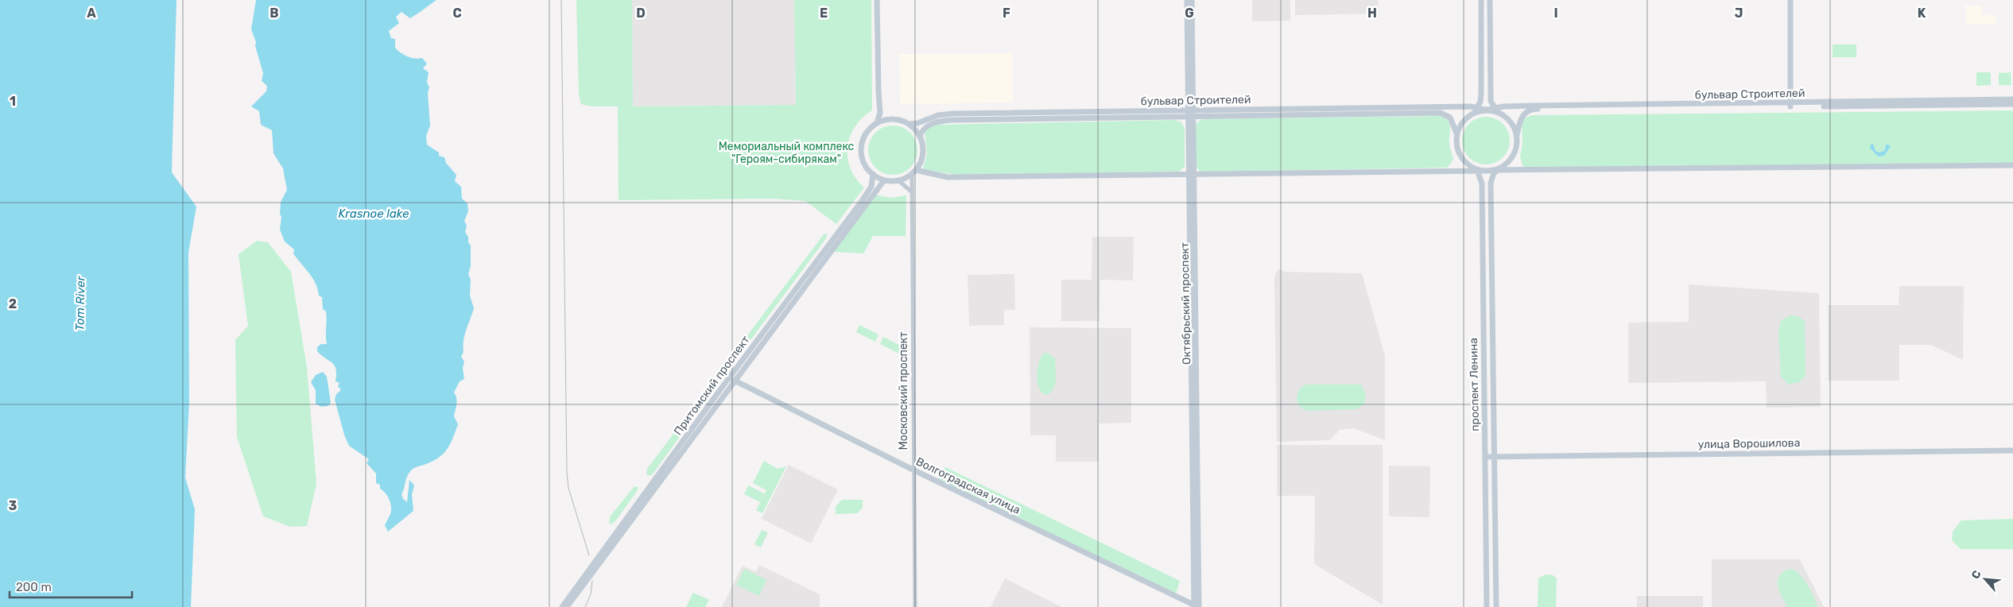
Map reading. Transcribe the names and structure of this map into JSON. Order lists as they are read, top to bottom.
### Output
{
  "streets": {
    "main road": [
      "бульвар Строителей",
      "Октябрьский проспект",
      "проспект Ленина",
      "Притомский проспект",
      "улица Ворошилова",
      "Волгоградская улица"
    ],
    "street": ["Московский проспект"]
  },
  "crossings": [
    ["бульвар Строителей", "Октябрьский проспект"],
    ["бульвар Строителей", "проспект Ленина"],
    ["бульвар Строителей", "Притомский проспект"],
    ["бульвар Строителей", "Московский проспект"],
    ["Октябрьский проспект", "Волгоградская улица"],
    ["проспект Ленина", "улица Ворошилова"],
    ["Притомский проспект", "Московский проспект"],
    ["Притомский проспект", "Волгоградская улица"],
    ["Московский проспект", "Волгоградская улица"]
  ],
  "water": ["Krasnoe lake", "Tom River"],
  "parks": ["Мемориальный комплекс \"Героям-сибирякам\""],
  "scale_bar": "200 m",
  "north": "top left",
  "grid": {
    "columns": [
      "A",
      "B",
      "C",
      "D",
      "E",
      "F",
      "G",
      "H",
      "I",
      "J",
      "K"
    ],
    "rows": ["1", "2", "3"]
  }
}
